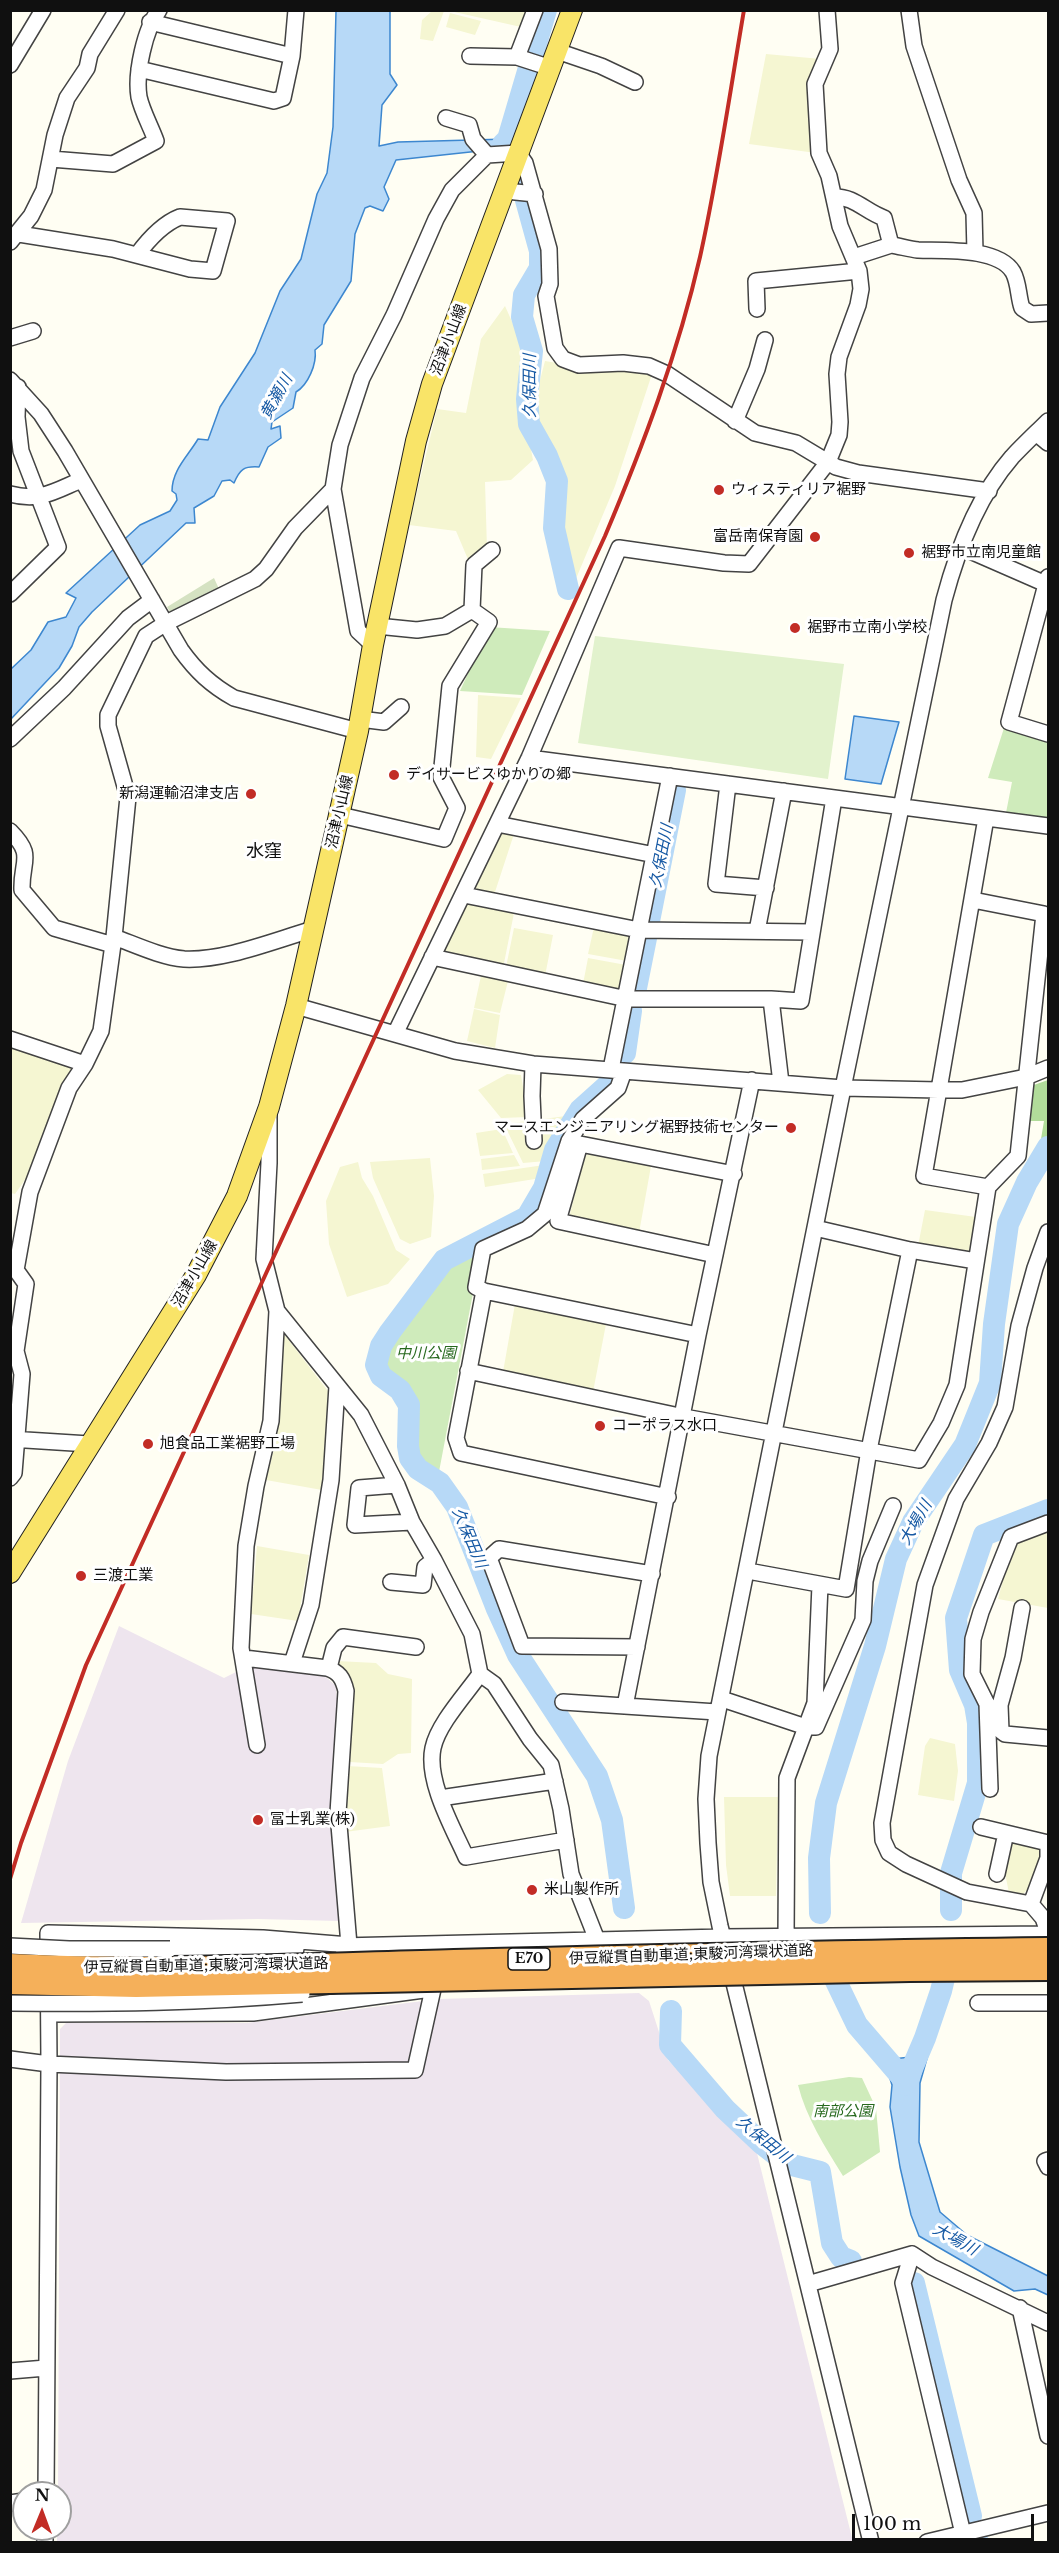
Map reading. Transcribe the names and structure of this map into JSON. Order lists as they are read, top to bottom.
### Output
{
  "streets": {
    "highway": ["伊豆縦貫自動車道;東駿河湾環状道路", "E70"],
    "main road": ["沼津小山線"]
  },
  "districts": ["水窪"],
  "water": ["久保田川", "黄瀬川", "大場川"],
  "parks": ["中川公園", "南部公園"],
  "places": [
    "ウィスティリア裾野",
    "富岳南保育園",
    "裾野市立南児童館",
    "裾野市立南小学校",
    "デイサービスゆかりの郷",
    "新潟運輸沼津支店",
    "マースエンジニアリング裾野技術センター",
    "コーポラス水口",
    "旭食品工業裾野工場",
    "三渡工業",
    "冨士乳業(株)",
    "米山製作所"
  ],
  "scale_bar": "100 m",
  "north": "top"
}
